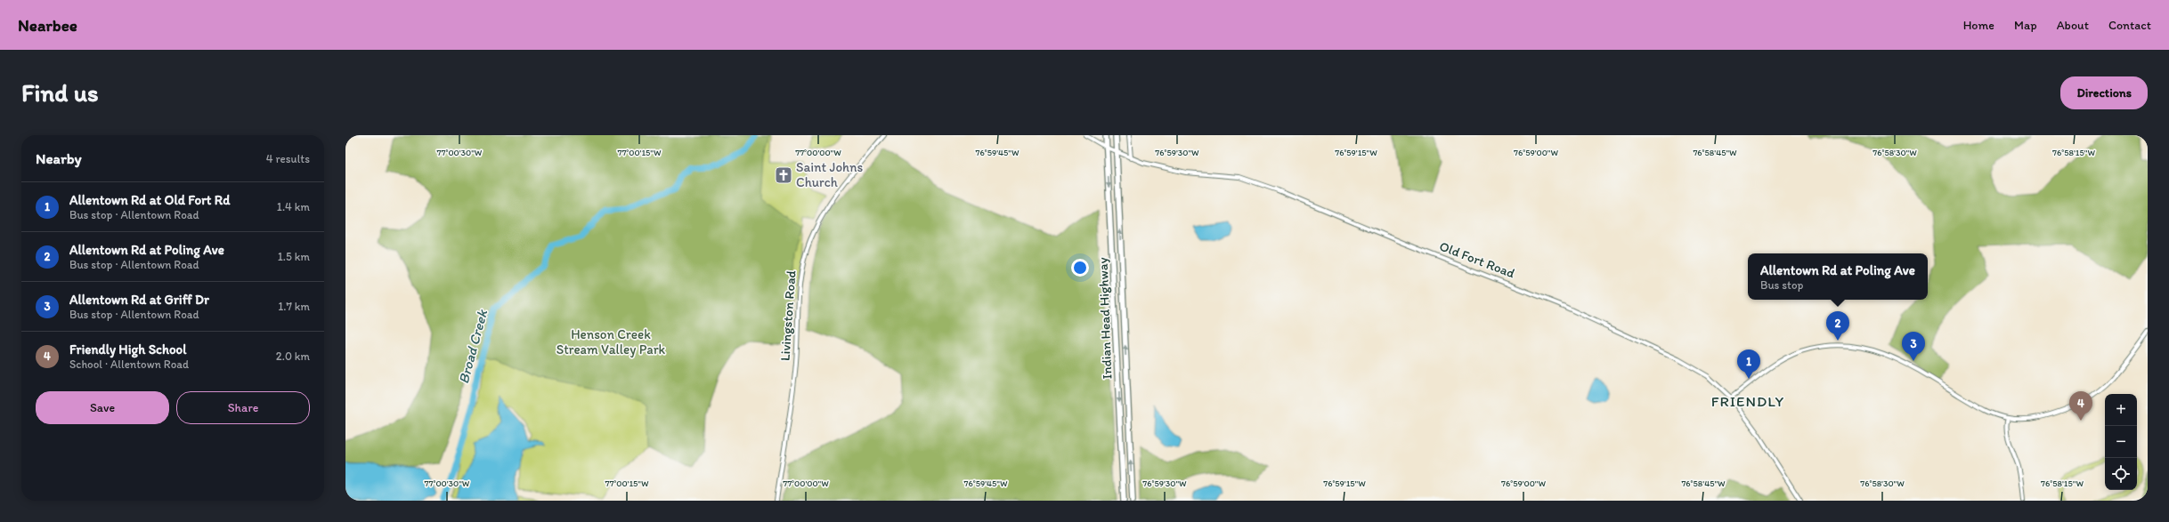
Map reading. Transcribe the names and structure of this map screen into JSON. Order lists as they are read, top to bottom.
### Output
{
  "streets": {
    "highway": ["Indian Head Highway"],
    "main road": ["Old Fort Road", "Livingston Road"]
  },
  "crossings": [
    ["Old Fort Road", "Indian Head Highway"]
  ],
  "districts": ["FRIENDLY"],
  "water": ["Broad Creek"],
  "parks": ["Henson Creek Stream Valley Park"],
  "places": {
    "church": ["Saint Johns Church"]
  },
  "page": {
    "header": "Nearbee",
    "nav": [
      "Home",
      "Map",
      "About",
      "Contact"
    ],
    "buttons": [
      "Directions",
      ["Save", "Share"]
    ],
    "title": "Find us",
    "heading": ["Nearby", "4 results"],
    "list": [
      {
        "mark": "1",
        "name": "Allentown Rd at Old Fort Rd",
        "note": "Bus stop · Allentown Road",
        "value": "1.4 km"
      },
      {
        "mark": "2",
        "name": "Allentown Rd at Poling Ave",
        "note": "Bus stop · Allentown Road",
        "value": "1.5 km"
      },
      {
        "mark": "3",
        "name": "Allentown Rd at Griff Dr",
        "note": "Bus stop · Allentown Road",
        "value": "1.7 km"
      },
      {
        "mark": "4",
        "name": "Friendly High School",
        "note": "School · Allentown Road",
        "value": "2.0 km"
      }
    ],
    "popup": ["Allentown Rd at Poling Ave", "Bus stop"],
    "pins": [
      "2",
      "3",
      "1",
      "4"
    ],
    "map_buttons": ["+", "−"]
  },
  "coordinates": [
    "77°00'30\"W",
    "77°00'15\"W",
    "77°00'00\"W",
    "76°59'45\"W",
    "76°59'30\"W",
    "76°59'15\"W",
    "76°59'00\"W",
    "76°58'45\"W",
    "76°58'30\"W",
    "76°58'15\"W"
  ]
}
